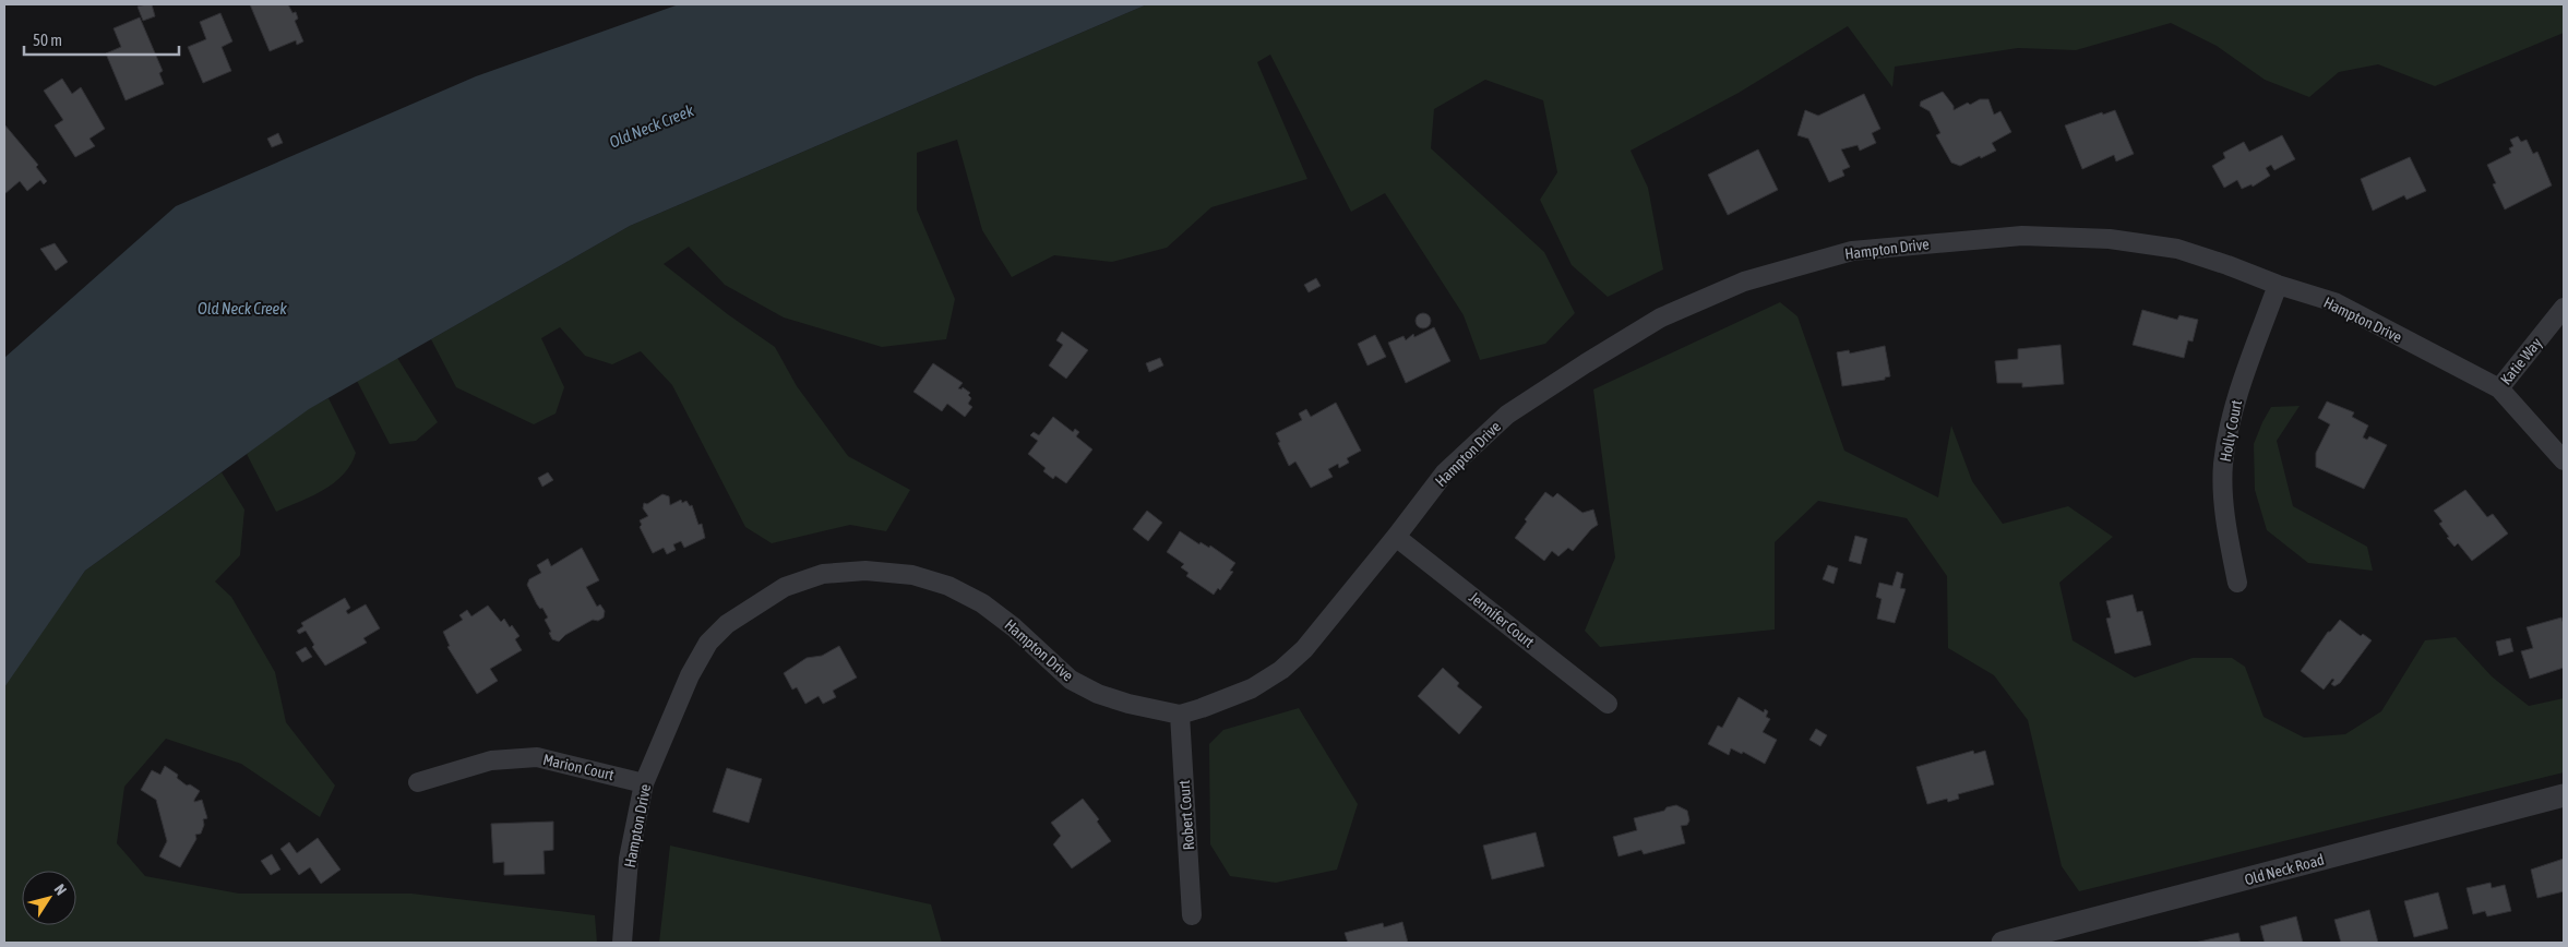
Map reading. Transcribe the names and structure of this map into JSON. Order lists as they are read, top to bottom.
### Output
{
  "streets": {
    "street": [
      "Hampton Drive",
      "Katie Way",
      "Holly Court",
      "Jennifer Court",
      "Marion Court",
      "Robert Court",
      "Old Neck Road"
    ]
  },
  "crossings": [
    ["Hampton Drive", "Katie Way"],
    ["Hampton Drive", "Holly Court"],
    ["Hampton Drive", "Jennifer Court"],
    ["Hampton Drive", "Marion Court"],
    ["Hampton Drive", "Robert Court"]
  ],
  "water": ["Old Neck Creek"],
  "scale_bar": "50 m",
  "north": "top right"
}
